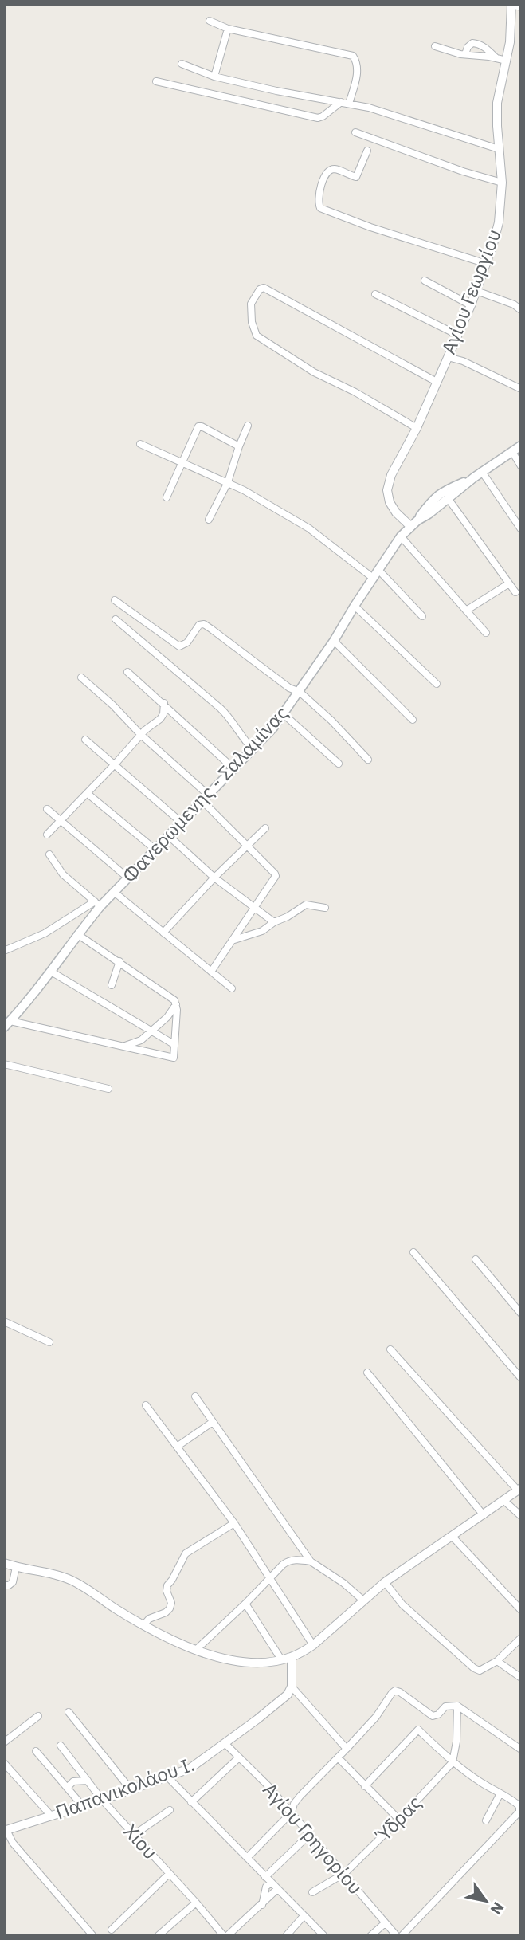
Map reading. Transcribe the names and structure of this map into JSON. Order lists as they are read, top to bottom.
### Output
{
  "streets": {
    "main road": ["Φανερωμενης - Σαλαμίνας"],
    "street": [
      "Αγίου Γεωργίου",
      "Παπανικολάου Ι.",
      "Ύδρας",
      "Αγίου Γρηγορίου",
      "Χίου"
    ]
  },
  "crossings": [
    ["Αγίου Γεωργίου", "Φανερωμενης - Σαλαμίνας"],
    ["Παπανικολάου Ι.", "Αγίου Γρηγορίου"],
    ["Παπανικολάου Ι.", "Χίου"],
    ["Ύδρας", "Αγίου Γρηγορίου"]
  ],
  "north": "bottom right"
}
